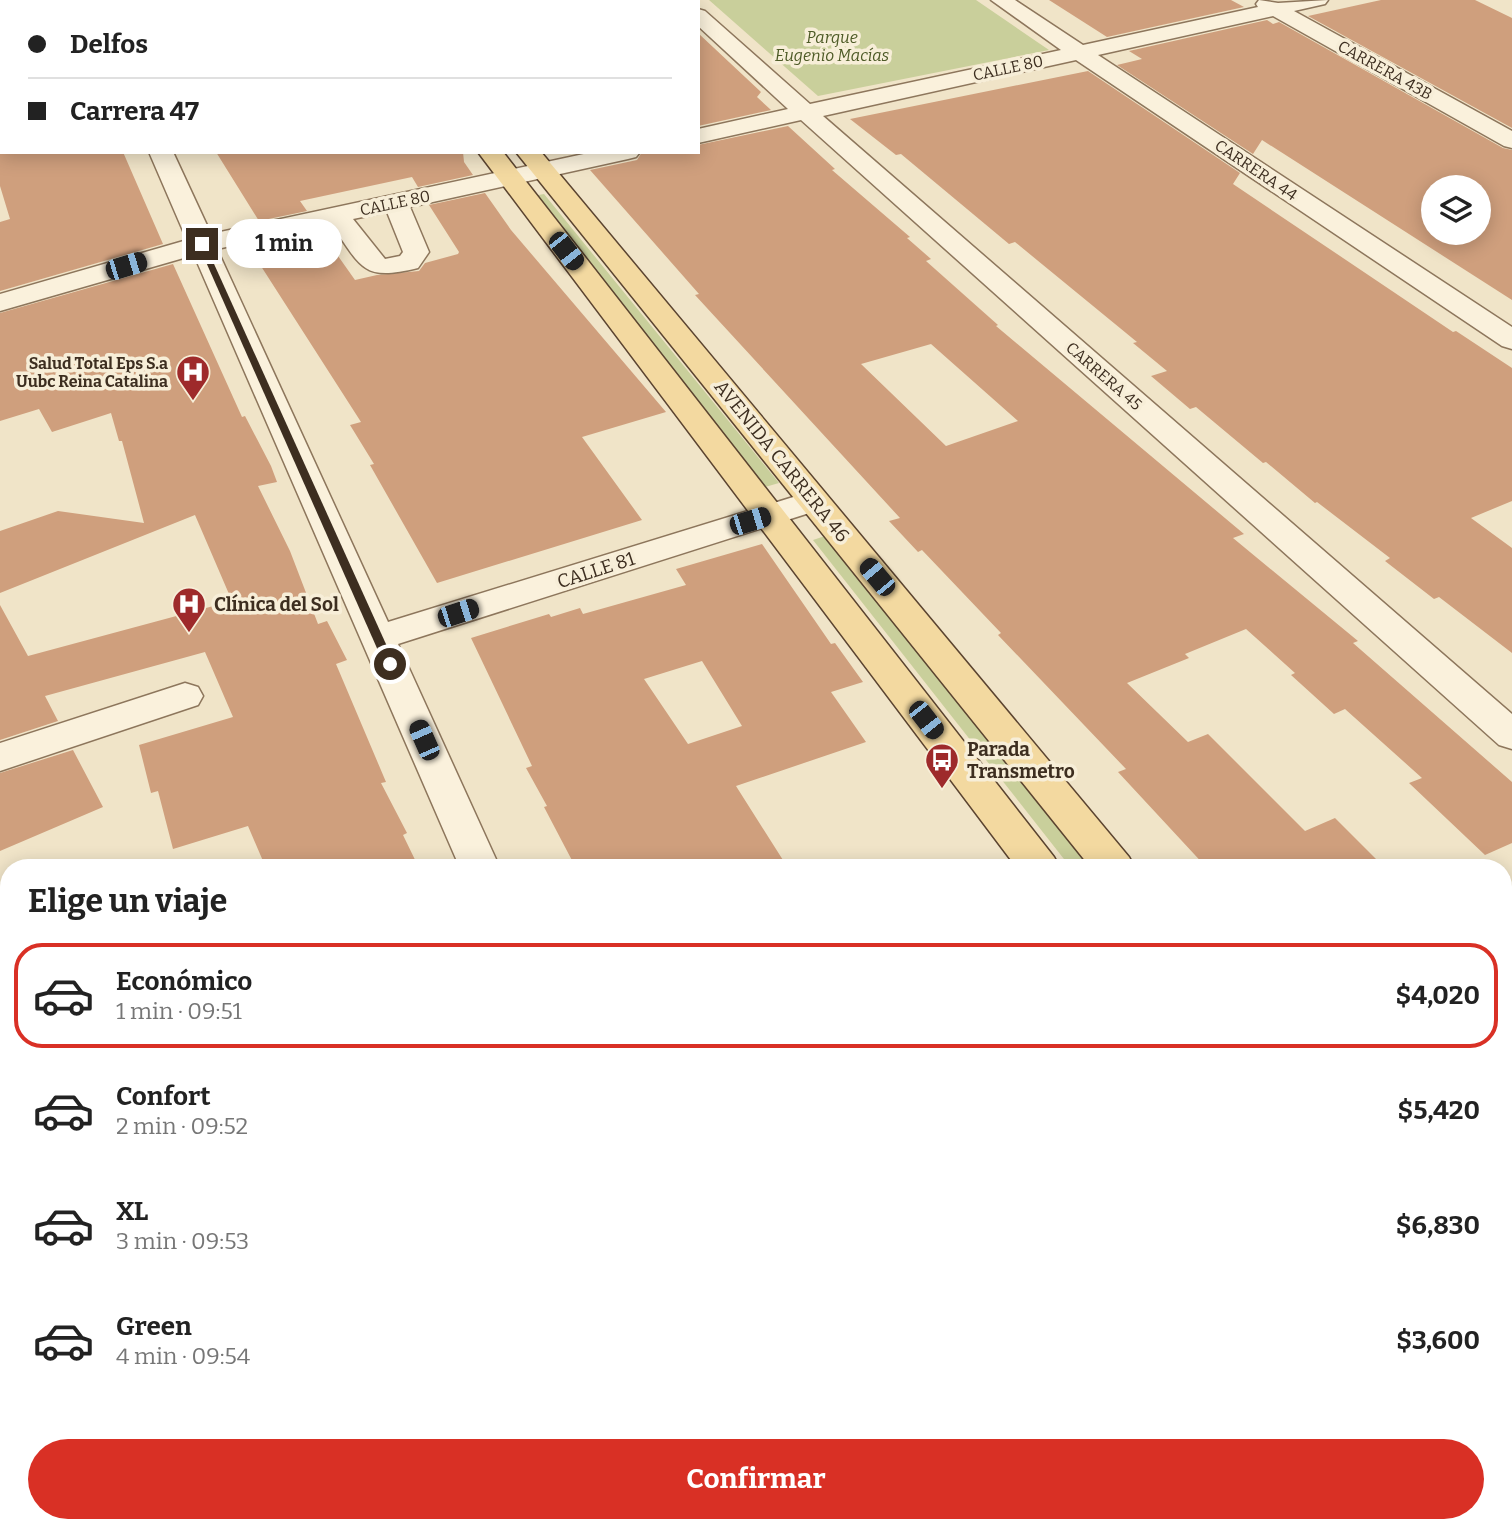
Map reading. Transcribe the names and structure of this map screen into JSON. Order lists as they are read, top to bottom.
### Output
{
  "streets": {
    "main road": ["AVENIDA CARRERA 46"],
    "street": [
      "CALLE 80",
      "CARRERA 43B",
      "CARRERA 44",
      "CARRERA 45",
      "CALLE 81"
    ]
  },
  "crossings": [
    ["CALLE 80", "CARRERA 43B"],
    ["CALLE 80", "CARRERA 44"],
    ["CALLE 80", "CARRERA 45"],
    ["CALLE 80", "AVENIDA CARRERA 46"],
    ["AVENIDA CARRERA 46", "CALLE 81"]
  ],
  "parks": ["Parque Eugenio Macías"],
  "places": {
    "hospital": ["Salud Total Eps S.a Uubc Reina Catalina", "Clínica del Sol"],
    "bus stop": ["Parada Transmetro"]
  },
  "page": {
    "banner": ["Delfos", "Carrera 47"],
    "bubble": "1 min",
    "heading": "Elige un viaje",
    "list": [
      {
        "name": "Económico",
        "note": "1 min · 09:51",
        "value": "$4,020"
      },
      {
        "name": "Confort",
        "note": "2 min · 09:52",
        "value": "$5,420"
      },
      {
        "name": "XL",
        "note": "3 min · 09:53",
        "value": "$6,830"
      },
      {
        "name": "Green",
        "note": "4 min · 09:54",
        "value": "$3,600"
      }
    ],
    "buttons": "Confirmar"
  }
}
